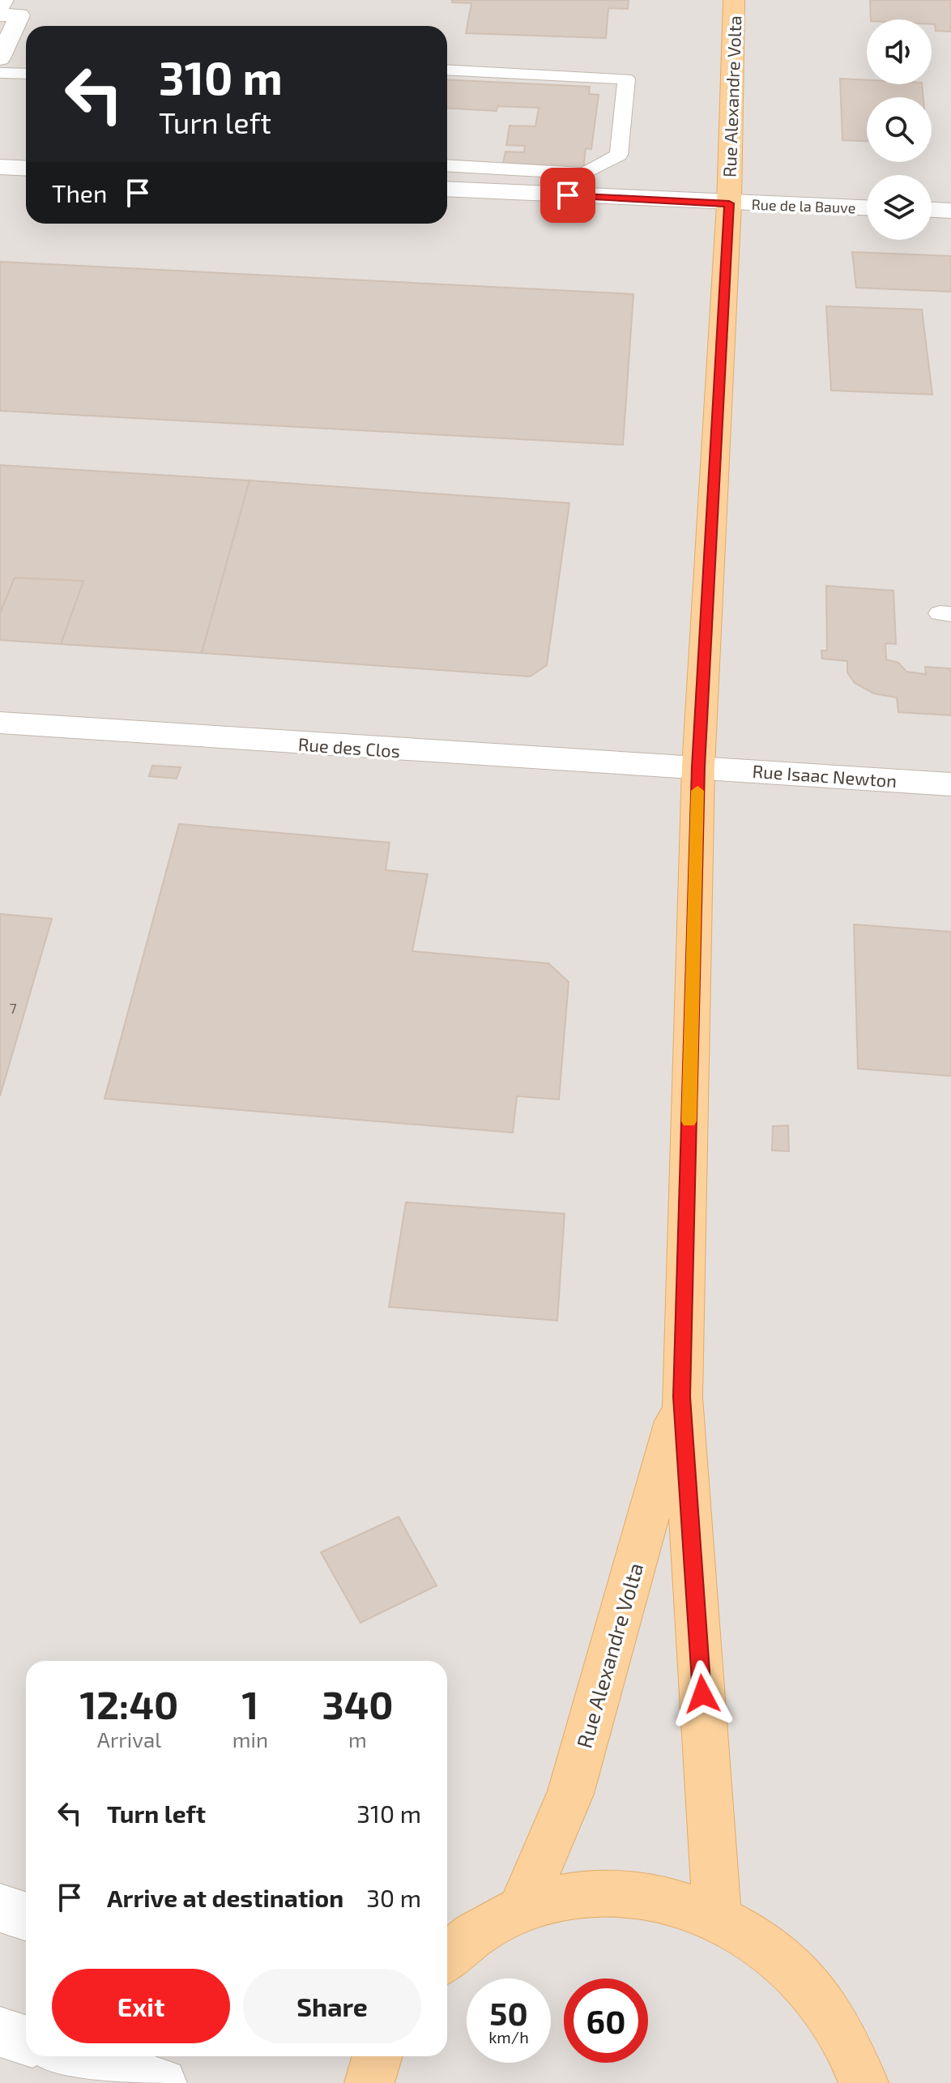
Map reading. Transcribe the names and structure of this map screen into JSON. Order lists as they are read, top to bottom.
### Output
{
  "streets": {
    "main road": ["Rue Alexandre Volta"],
    "street": ["Rue de la Bauve", "Rue des Clos", "Rue Isaac Newton"]
  },
  "crossings": [
    ["Rue Alexandre Volta", "Rue de la Bauve"],
    ["Rue Alexandre Volta", "Rue des Clos"],
    ["Rue Alexandre Volta", "Rue Isaac Newton"],
    ["Rue des Clos", "Rue Isaac Newton"]
  ],
  "house_numbers": ["7"],
  "page": {
    "turn": ["310 m", "Turn left"],
    "then": "Then",
    "eta": [
      "12:40",
      "Arrival",
      "1",
      "min",
      "340",
      "m"
    ],
    "list": [
      {
        "name": "Turn left",
        "value": "310 m"
      },
      {
        "name": "Arrive at destination",
        "value": "30 m"
      }
    ],
    "buttons": ["Exit", "Share"],
    "speed": "50 km/h",
    "limit": "60"
  }
}
